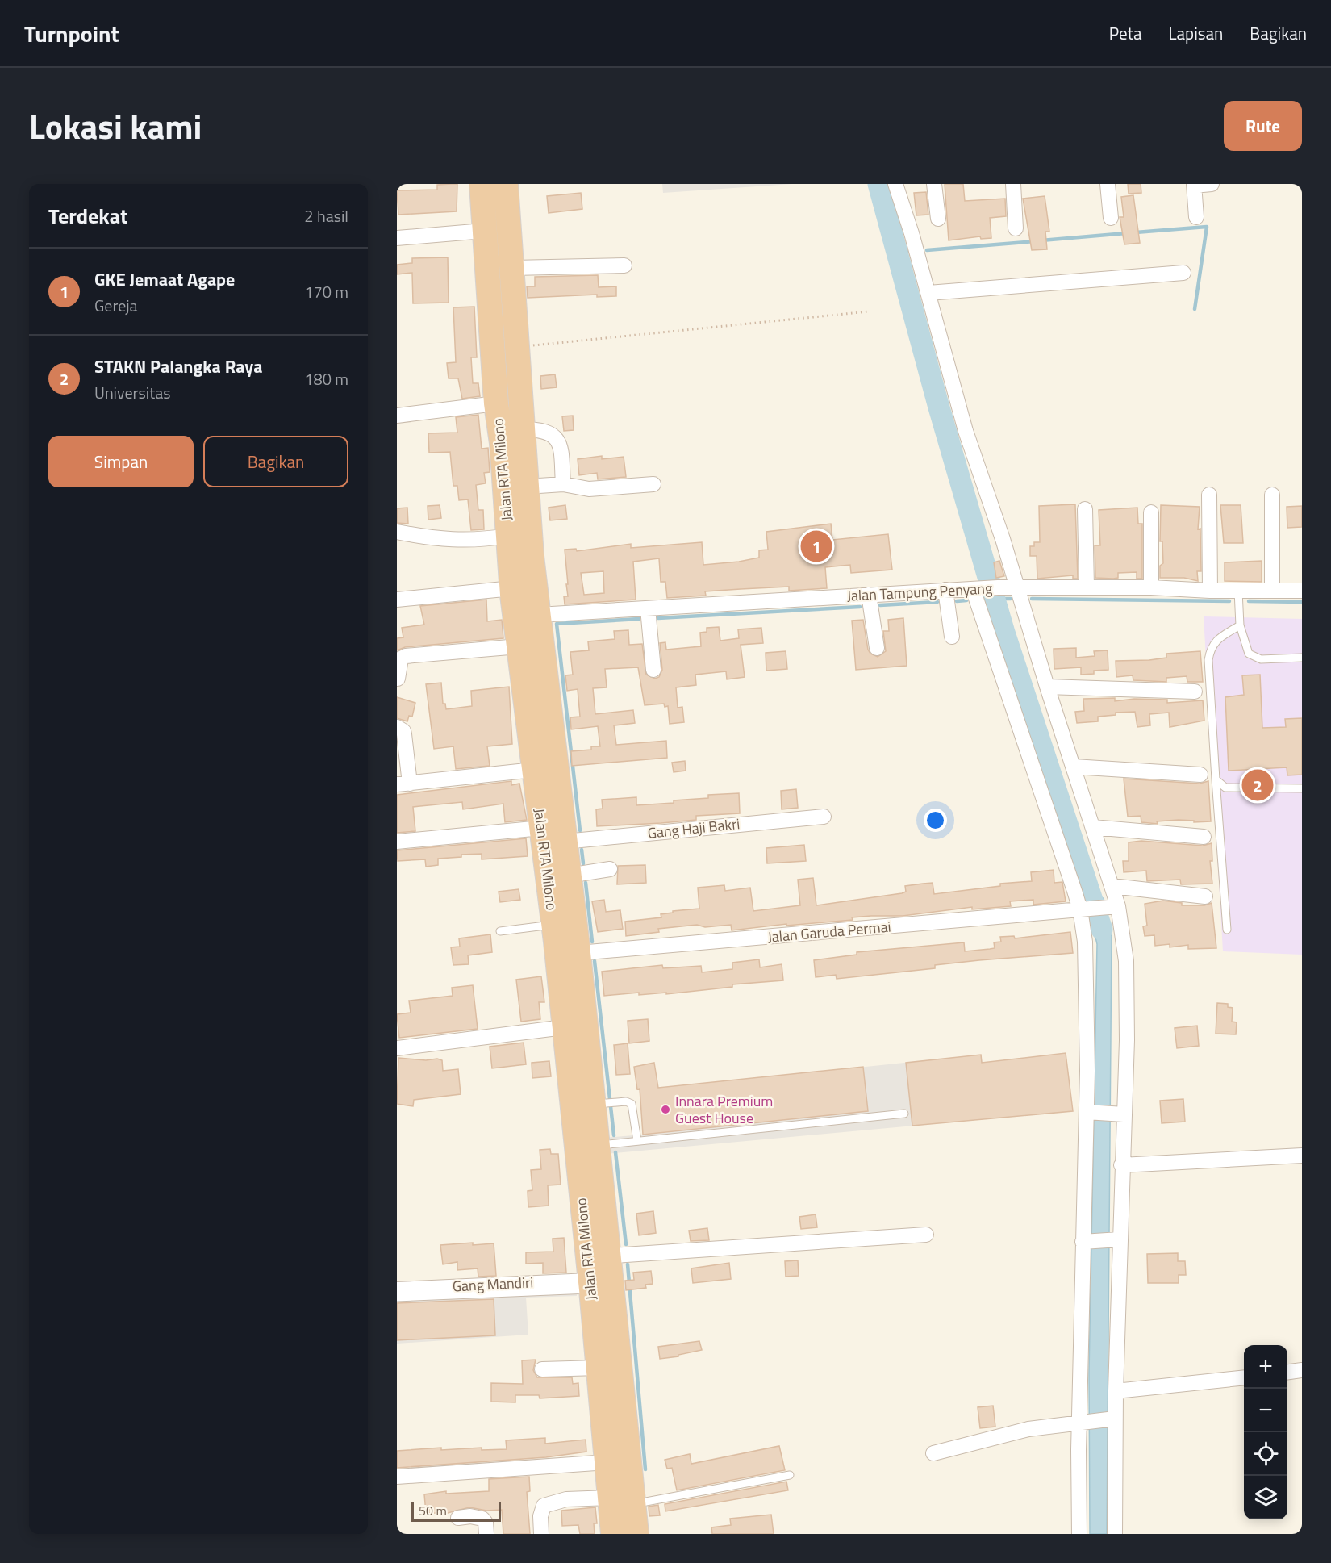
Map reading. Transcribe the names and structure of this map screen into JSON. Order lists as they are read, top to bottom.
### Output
{
  "streets": {
    "highway": ["Jalan RTA Milono"],
    "street": [
      "Jalan Tampung Penyang",
      "Gang Haji Bakri",
      "Jalan Garuda Permai",
      "Gang Mandiri"
    ]
  },
  "crossings": [
    ["Jalan RTA Milono", "Jalan Tampung Penyang"],
    ["Jalan RTA Milono", "Gang Haji Bakri"],
    ["Jalan RTA Milono", "Jalan Garuda Permai"],
    ["Jalan RTA Milono", "Gang Mandiri"]
  ],
  "places": ["Innara Premium Guest House"],
  "scale_bar": "50 m",
  "page": {
    "header": "Turnpoint",
    "nav": ["Peta", "Lapisan", "Bagikan"],
    "title": "Lokasi kami",
    "buttons": [
      "Rute",
      ["Simpan", "Bagikan"]
    ],
    "heading": ["Terdekat", "2 hasil"],
    "list": [
      {
        "mark": "1",
        "name": "GKE Jemaat Agape",
        "note": "Gereja",
        "value": "170 m"
      },
      {
        "mark": "2",
        "name": "STAKN Palangka Raya",
        "note": "Universitas",
        "value": "180 m"
      }
    ],
    "pins": ["1", "2"],
    "map_buttons": ["+", "−"],
    "scale": "50 m"
  }
}
